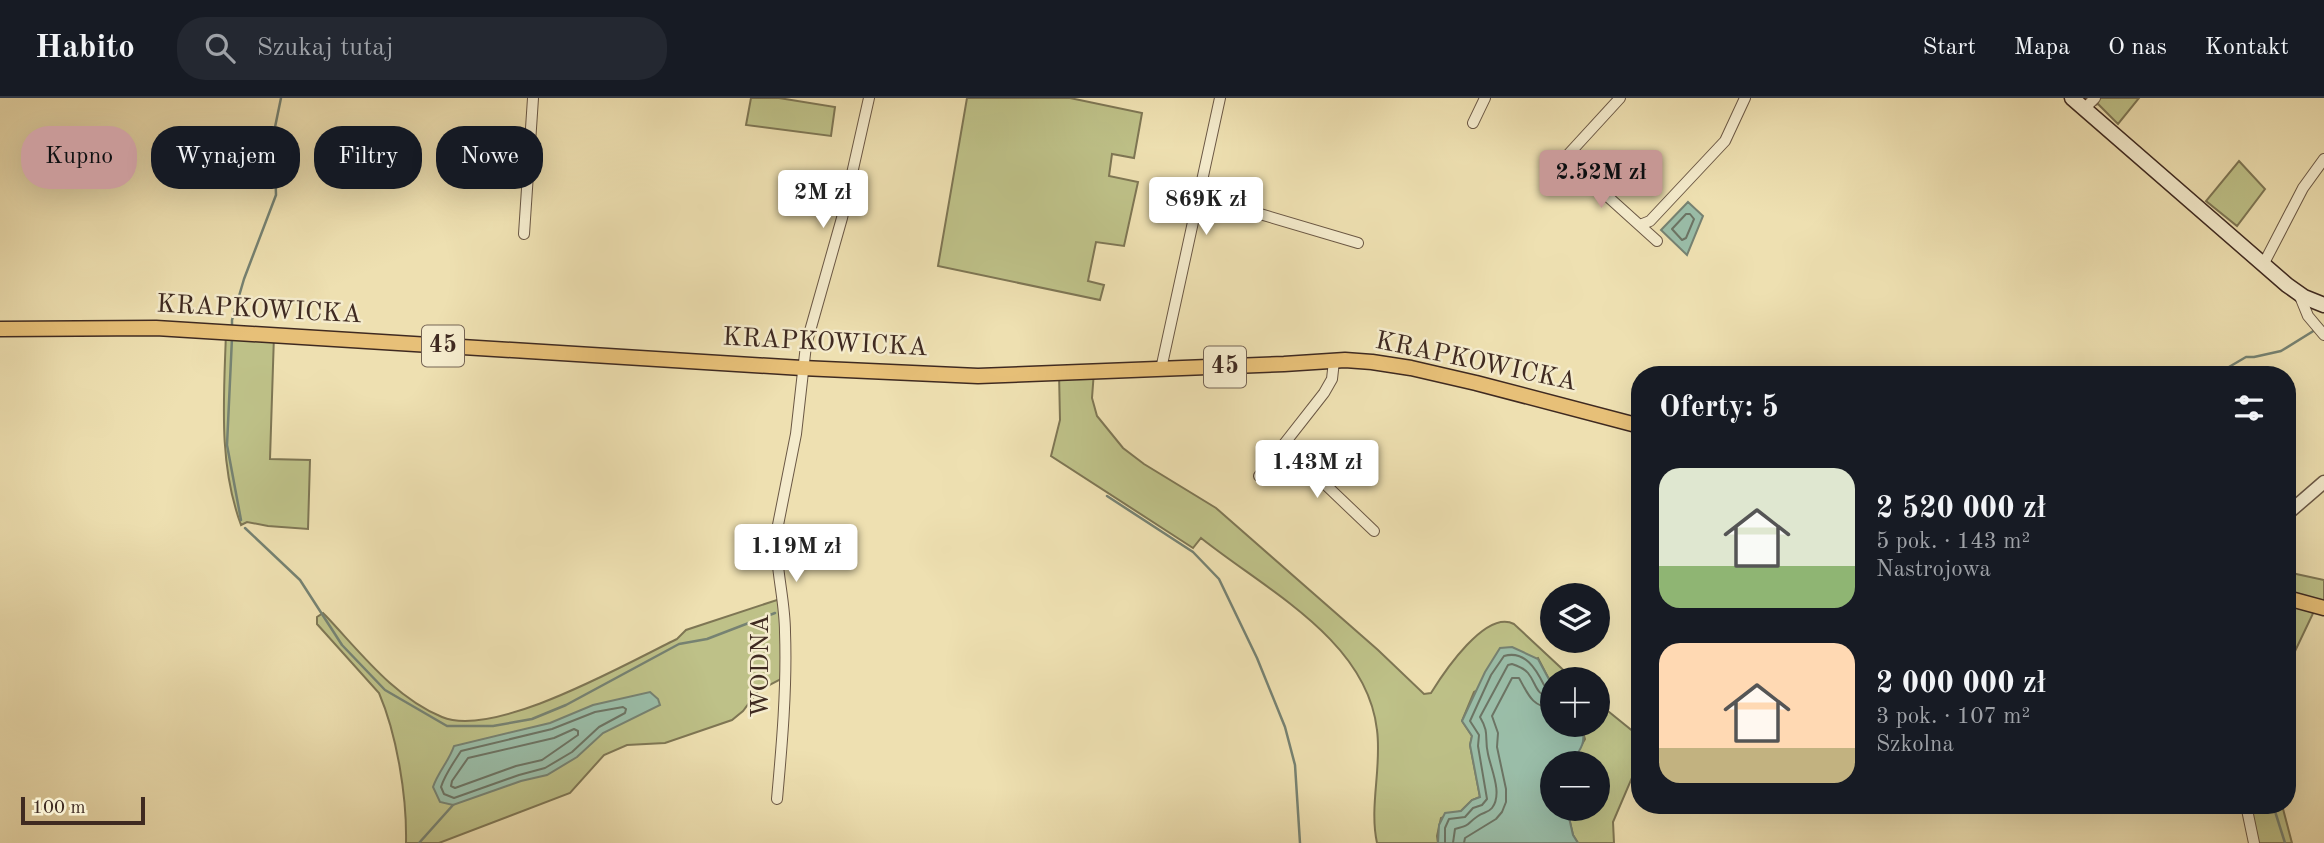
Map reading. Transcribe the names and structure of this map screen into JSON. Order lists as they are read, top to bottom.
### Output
{
  "streets": {
    "main road": ["KRAPKOWICKA", "45"],
    "street": ["WODNA"]
  },
  "crossings": [
    ["KRAPKOWICKA", "WODNA"]
  ],
  "scale_bar": "100 m",
  "page": {
    "header": "Habito",
    "search": "Szukaj tutaj",
    "nav": [
      "Start",
      "Mapa",
      "O nas",
      "Kontakt"
    ],
    "chip": [
      "Kupno",
      "Wynajem",
      "Filtry",
      "Nowe"
    ],
    "price": [
      "2.52M zł",
      "2M zł",
      "869K zł",
      "1.43M zł",
      "1.19M zł"
    ],
    "heading": "Oferty: 5",
    "list": [
      {
        "name": "2 520 000 zł",
        "note": "5 pok. · 143 m² · Nastrojowa"
      },
      {
        "name": "2 000 000 zł",
        "note": "3 pok. · 107 m² · Szkolna"
      }
    ],
    "map_buttons": ["+", "−"],
    "scale": "100 m"
  }
}
